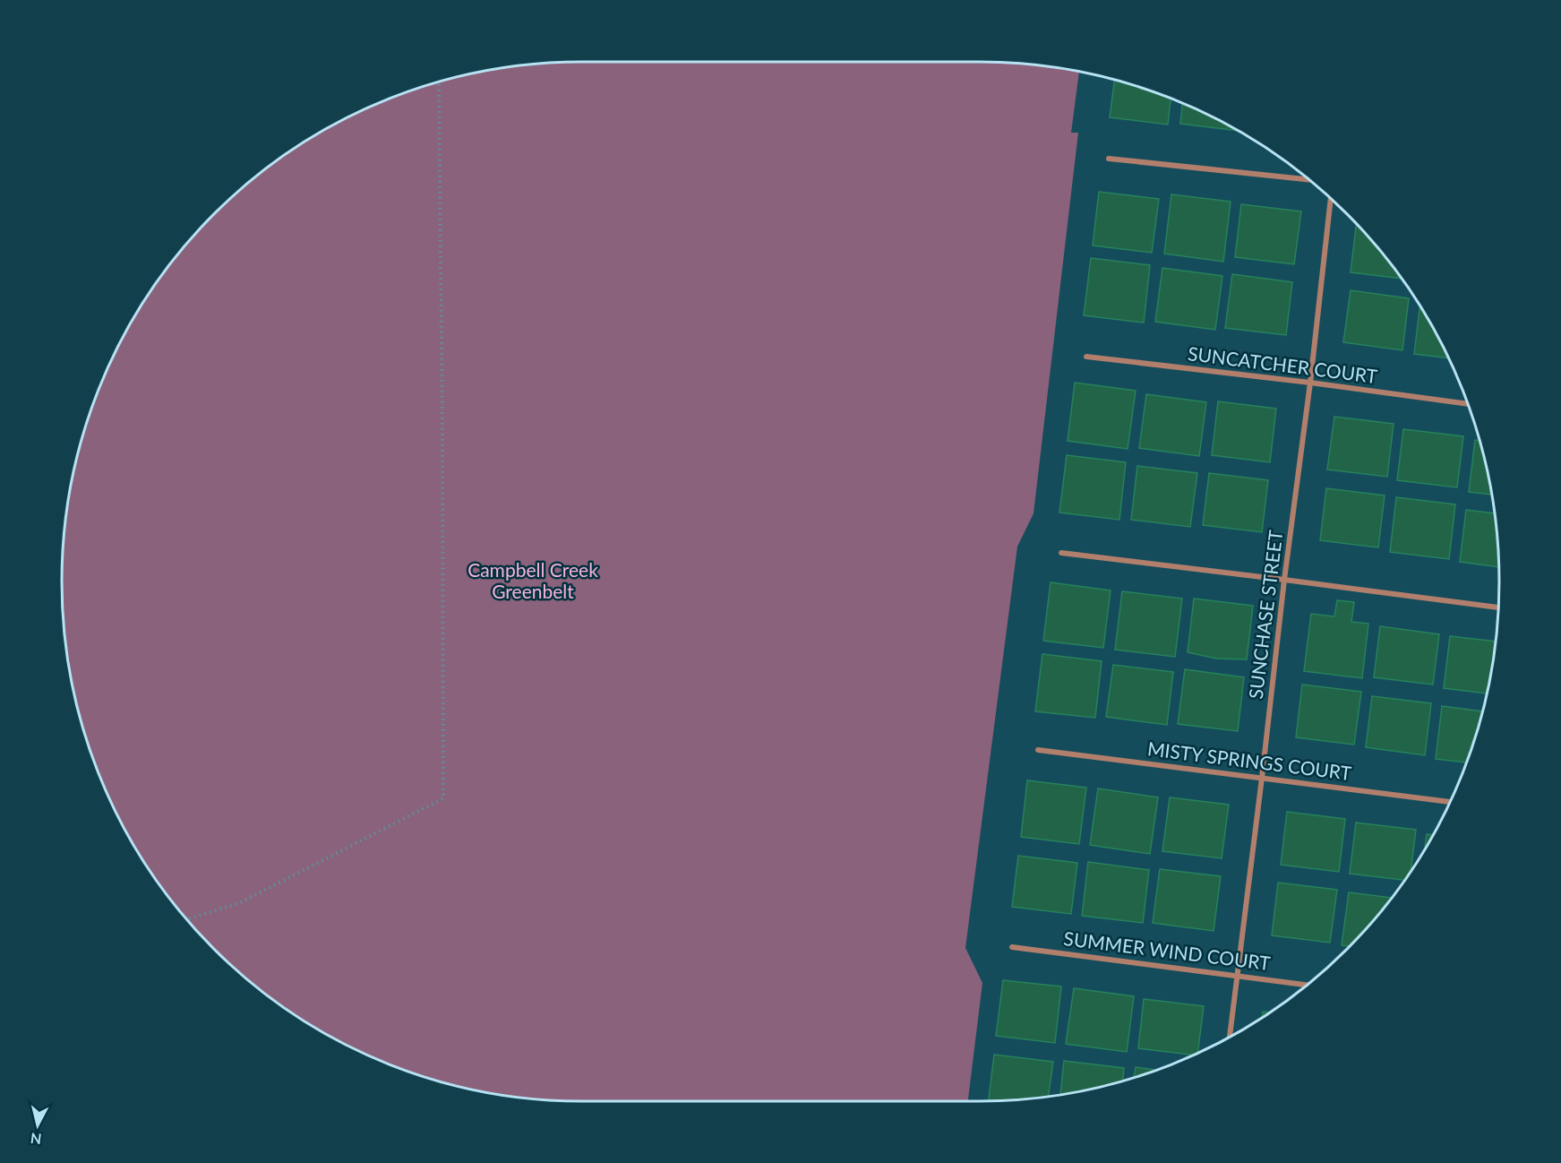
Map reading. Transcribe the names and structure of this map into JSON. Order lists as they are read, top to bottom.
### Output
{
  "streets": {
    "street": [
      "SUNCATCHER COURT",
      "SUNCHASE STREET",
      "MISTY SPRINGS COURT",
      "SUMMER WIND COURT"
    ]
  },
  "crossings": [
    ["SUNCATCHER COURT", "SUNCHASE STREET"],
    ["SUNCHASE STREET", "MISTY SPRINGS COURT"],
    ["SUNCHASE STREET", "SUMMER WIND COURT"]
  ],
  "parks": ["Campbell Creek Greenbelt"],
  "north": "bottom"
}
